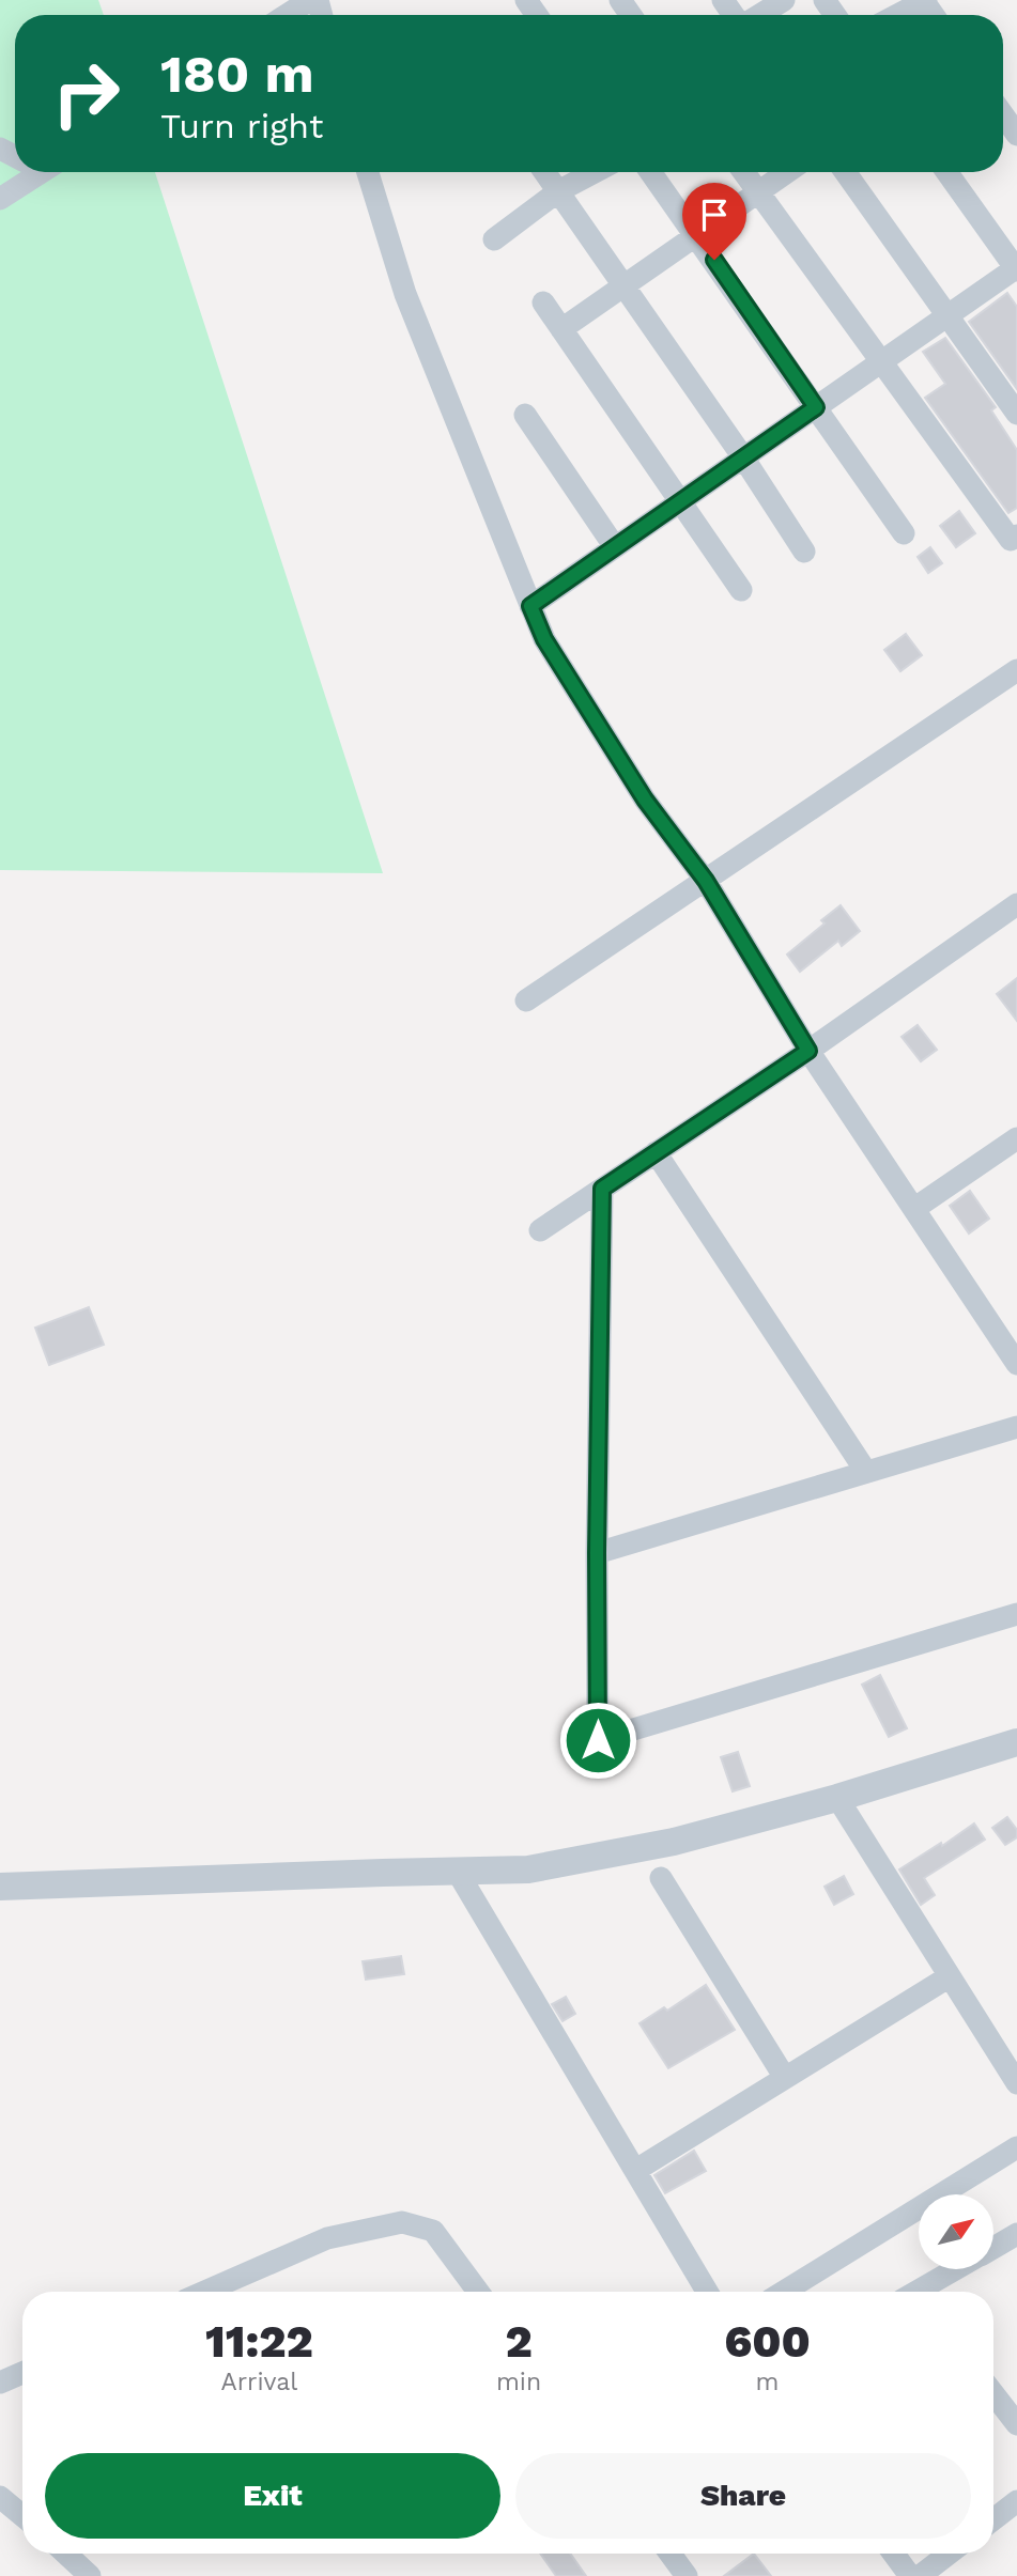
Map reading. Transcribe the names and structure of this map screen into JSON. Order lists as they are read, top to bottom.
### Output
{
  "north": "top right",
  "page": {
    "turn": ["180 m", "Turn right"],
    "eta": [
      "11:22",
      "Arrival",
      "2",
      "min",
      "600",
      "m"
    ],
    "buttons": ["Exit", "Share"]
  }
}
